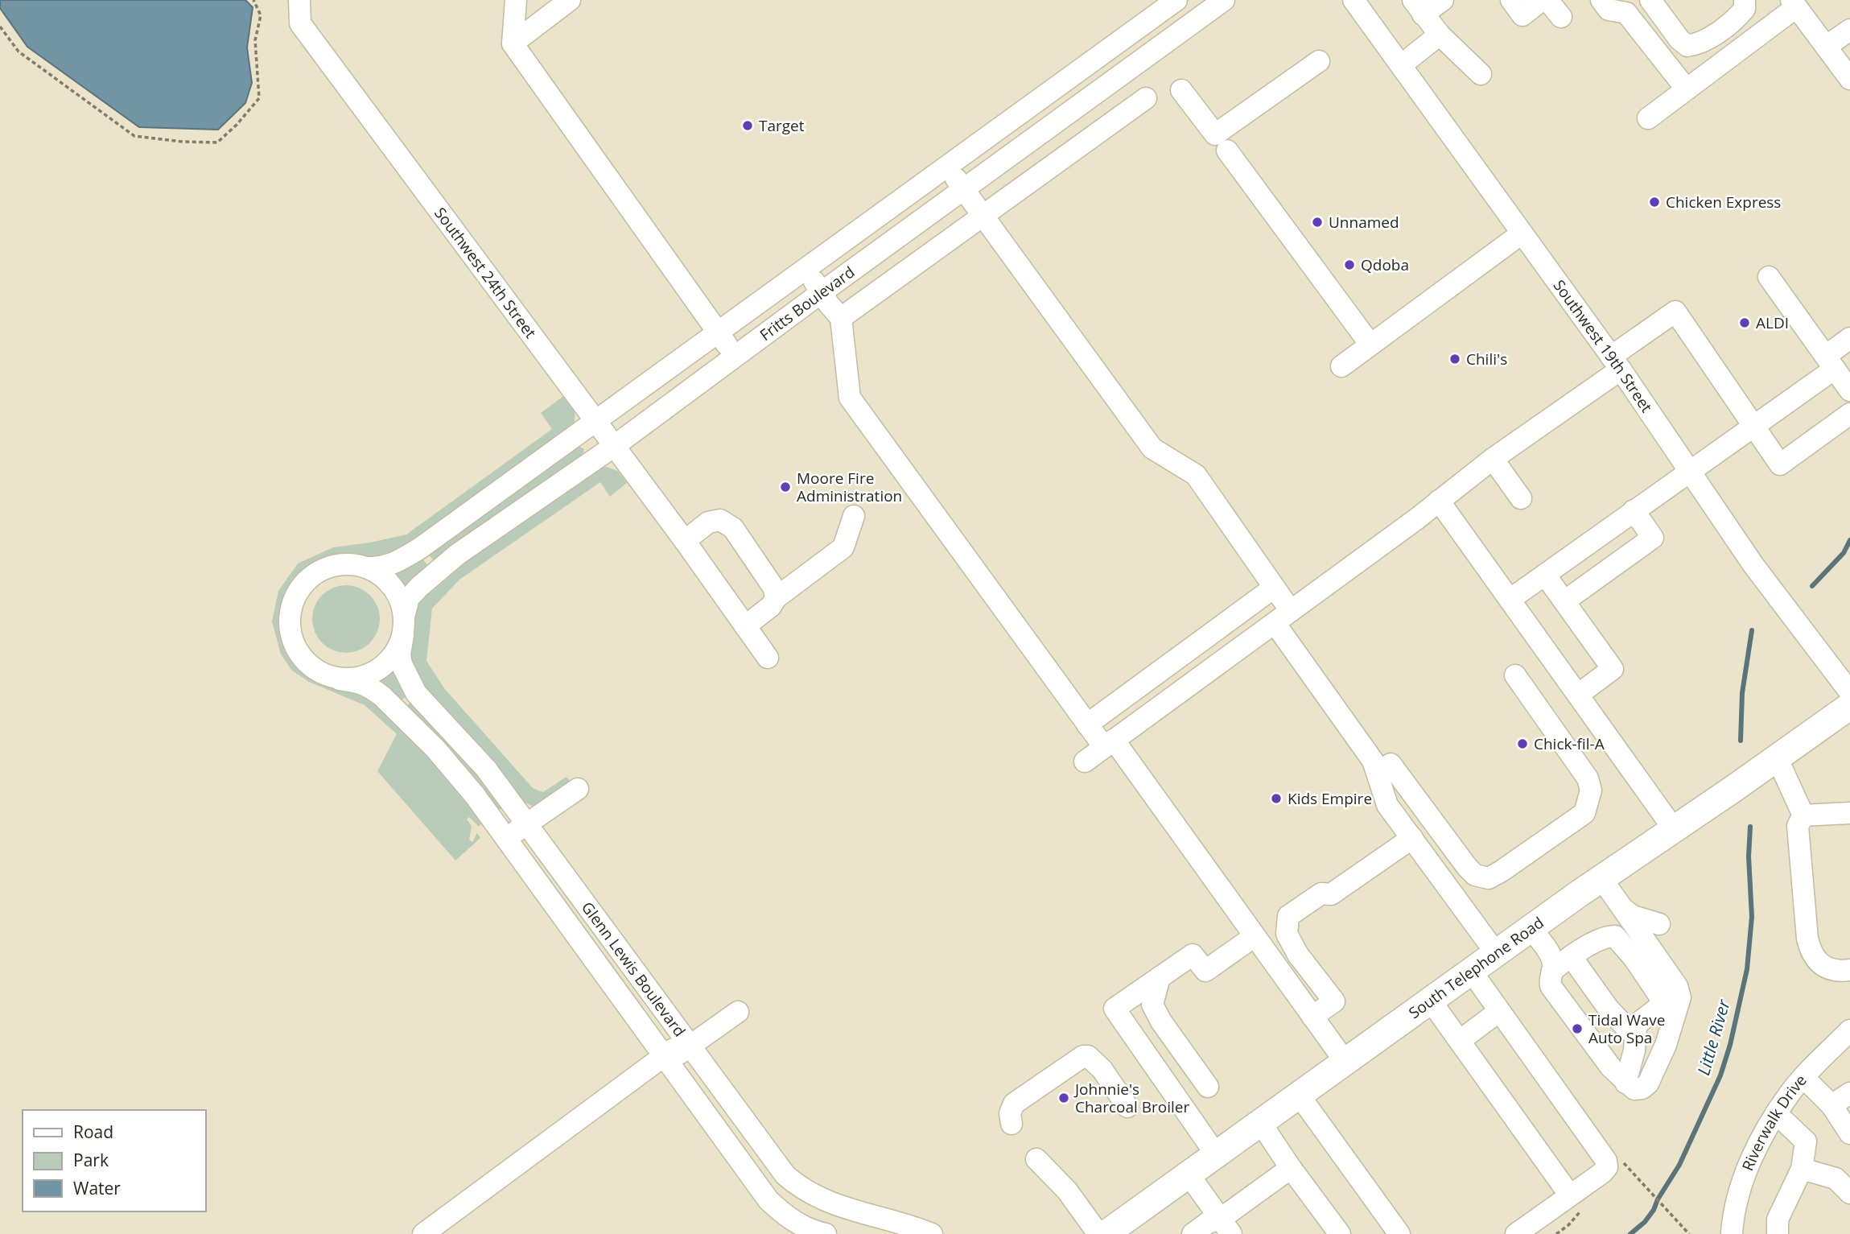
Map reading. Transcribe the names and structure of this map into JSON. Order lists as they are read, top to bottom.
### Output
{
  "streets": {
    "main road": ["South Telephone Road"],
    "street": [
      "Southwest 24th Street",
      "Fritts Boulevard",
      "Southwest 19th Street",
      "Glenn Lewis Boulevard",
      "Riverwalk Drive"
    ]
  },
  "crossings": [
    ["Southwest 24th Street", "Fritts Boulevard"],
    ["Fritts Boulevard", "Glenn Lewis Boulevard"]
  ],
  "water": ["Little River"],
  "places": [
    "Target",
    "Chicken Express",
    "Unnamed",
    "Qdoba",
    "ALDI",
    "Chili's",
    "Moore Fire Administration",
    "Chick-fil-A",
    "Kids Empire",
    "Tidal Wave Auto Spa",
    "Johnnie's Charcoal Broiler"
  ],
  "legend": ["Road", "Park", "Water"]
}
